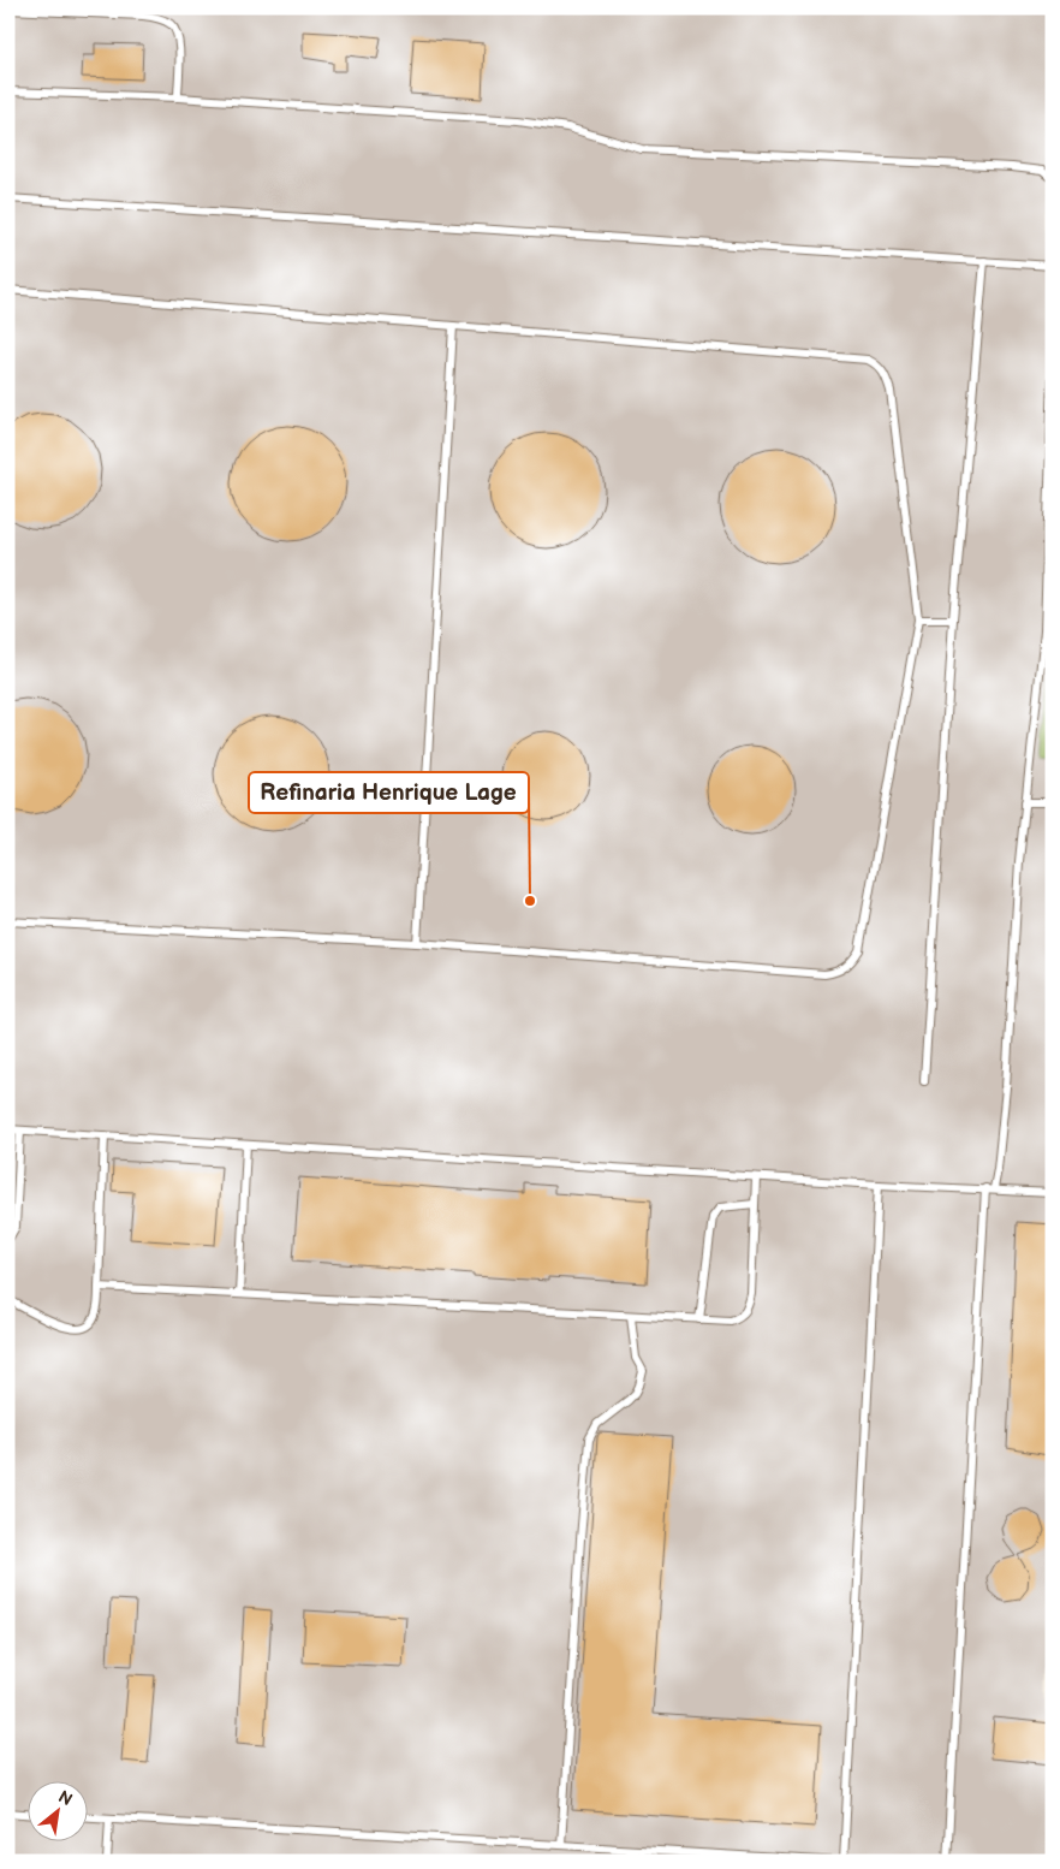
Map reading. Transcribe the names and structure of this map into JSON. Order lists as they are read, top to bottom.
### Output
{
  "places": ["Refinaria Henrique Lage"],
  "north": "top right"
}
